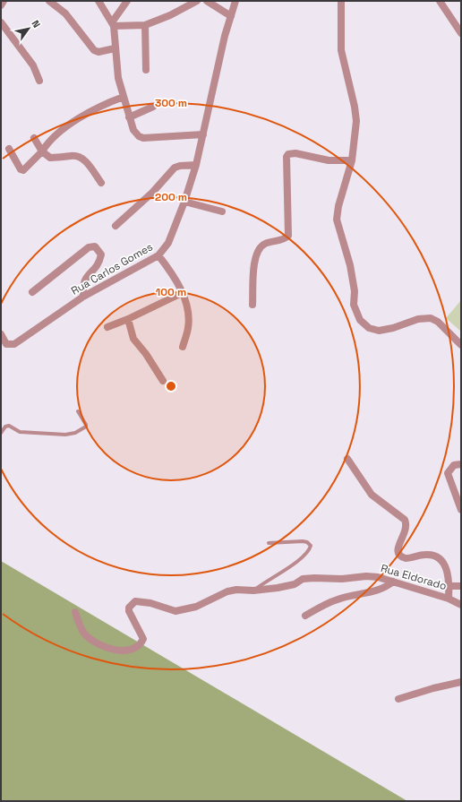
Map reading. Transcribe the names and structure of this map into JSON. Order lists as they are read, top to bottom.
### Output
{
  "streets": {
    "street": ["Rua Carlos Gomes", "Rua Eldorado"]
  },
  "north": "top right",
  "rings": ["300 m", "200 m", "100 m"]
}
